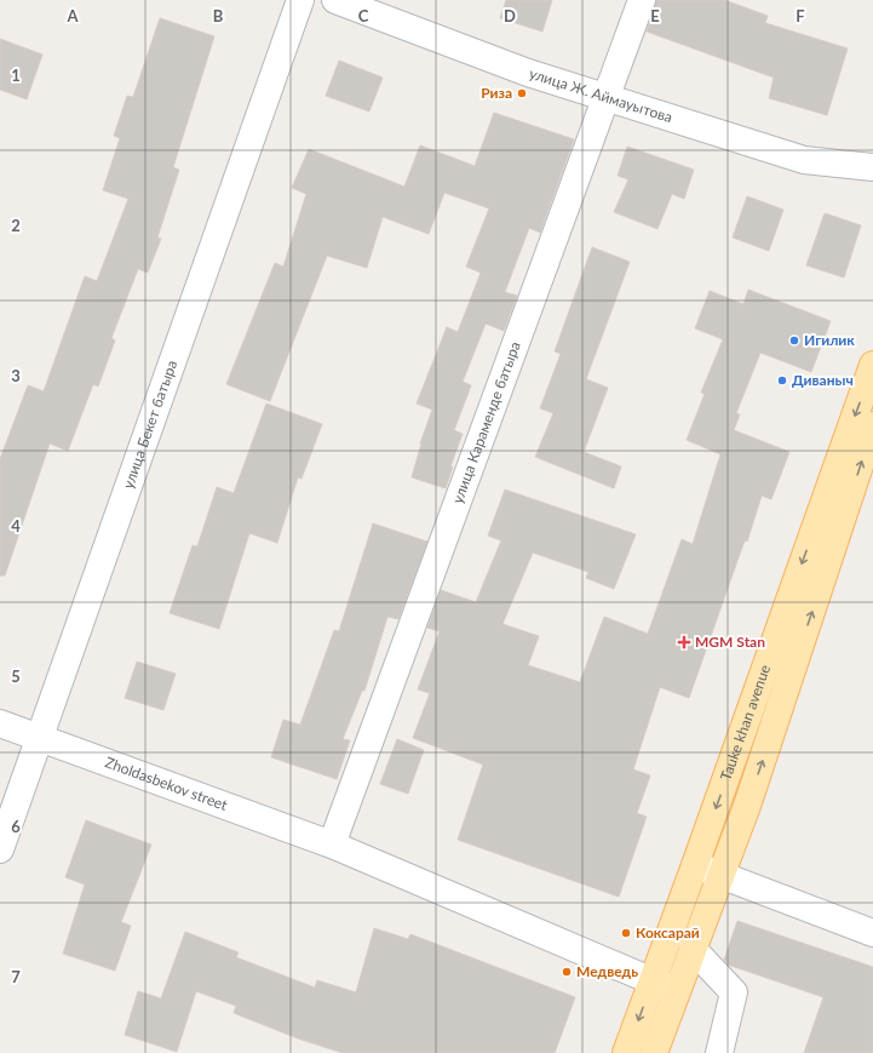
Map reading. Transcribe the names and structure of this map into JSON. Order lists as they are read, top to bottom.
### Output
{
  "streets": {
    "main road": ["Tauke khan avenue"],
    "street": [
      "улица Ж. Аймауытова",
      "улица Караменде батыра",
      "улица Бекет батыра",
      "Zholdasbekov street"
    ]
  },
  "crossings": [
    ["улица Ж. Аймауытова", "улица Караменде батыра"],
    ["улица Караменде батыра", "Zholdasbekov street"],
    ["улица Бекет батыра", "Zholdasbekov street"],
    ["Tauke khan avenue", "Zholdasbekov street"]
  ],
  "places": {
    "other": [
      "Риза",
      "Игилик",
      "Диваныч",
      "Коксарай",
      "Медведь"
    ],
    "health": ["MGM Stan"]
  },
  "grid": {
    "columns": [
      "A",
      "B",
      "C",
      "D",
      "E",
      "F"
    ],
    "rows": [
      "1",
      "2",
      "3",
      "4",
      "5",
      "6",
      "7"
    ]
  }
}
